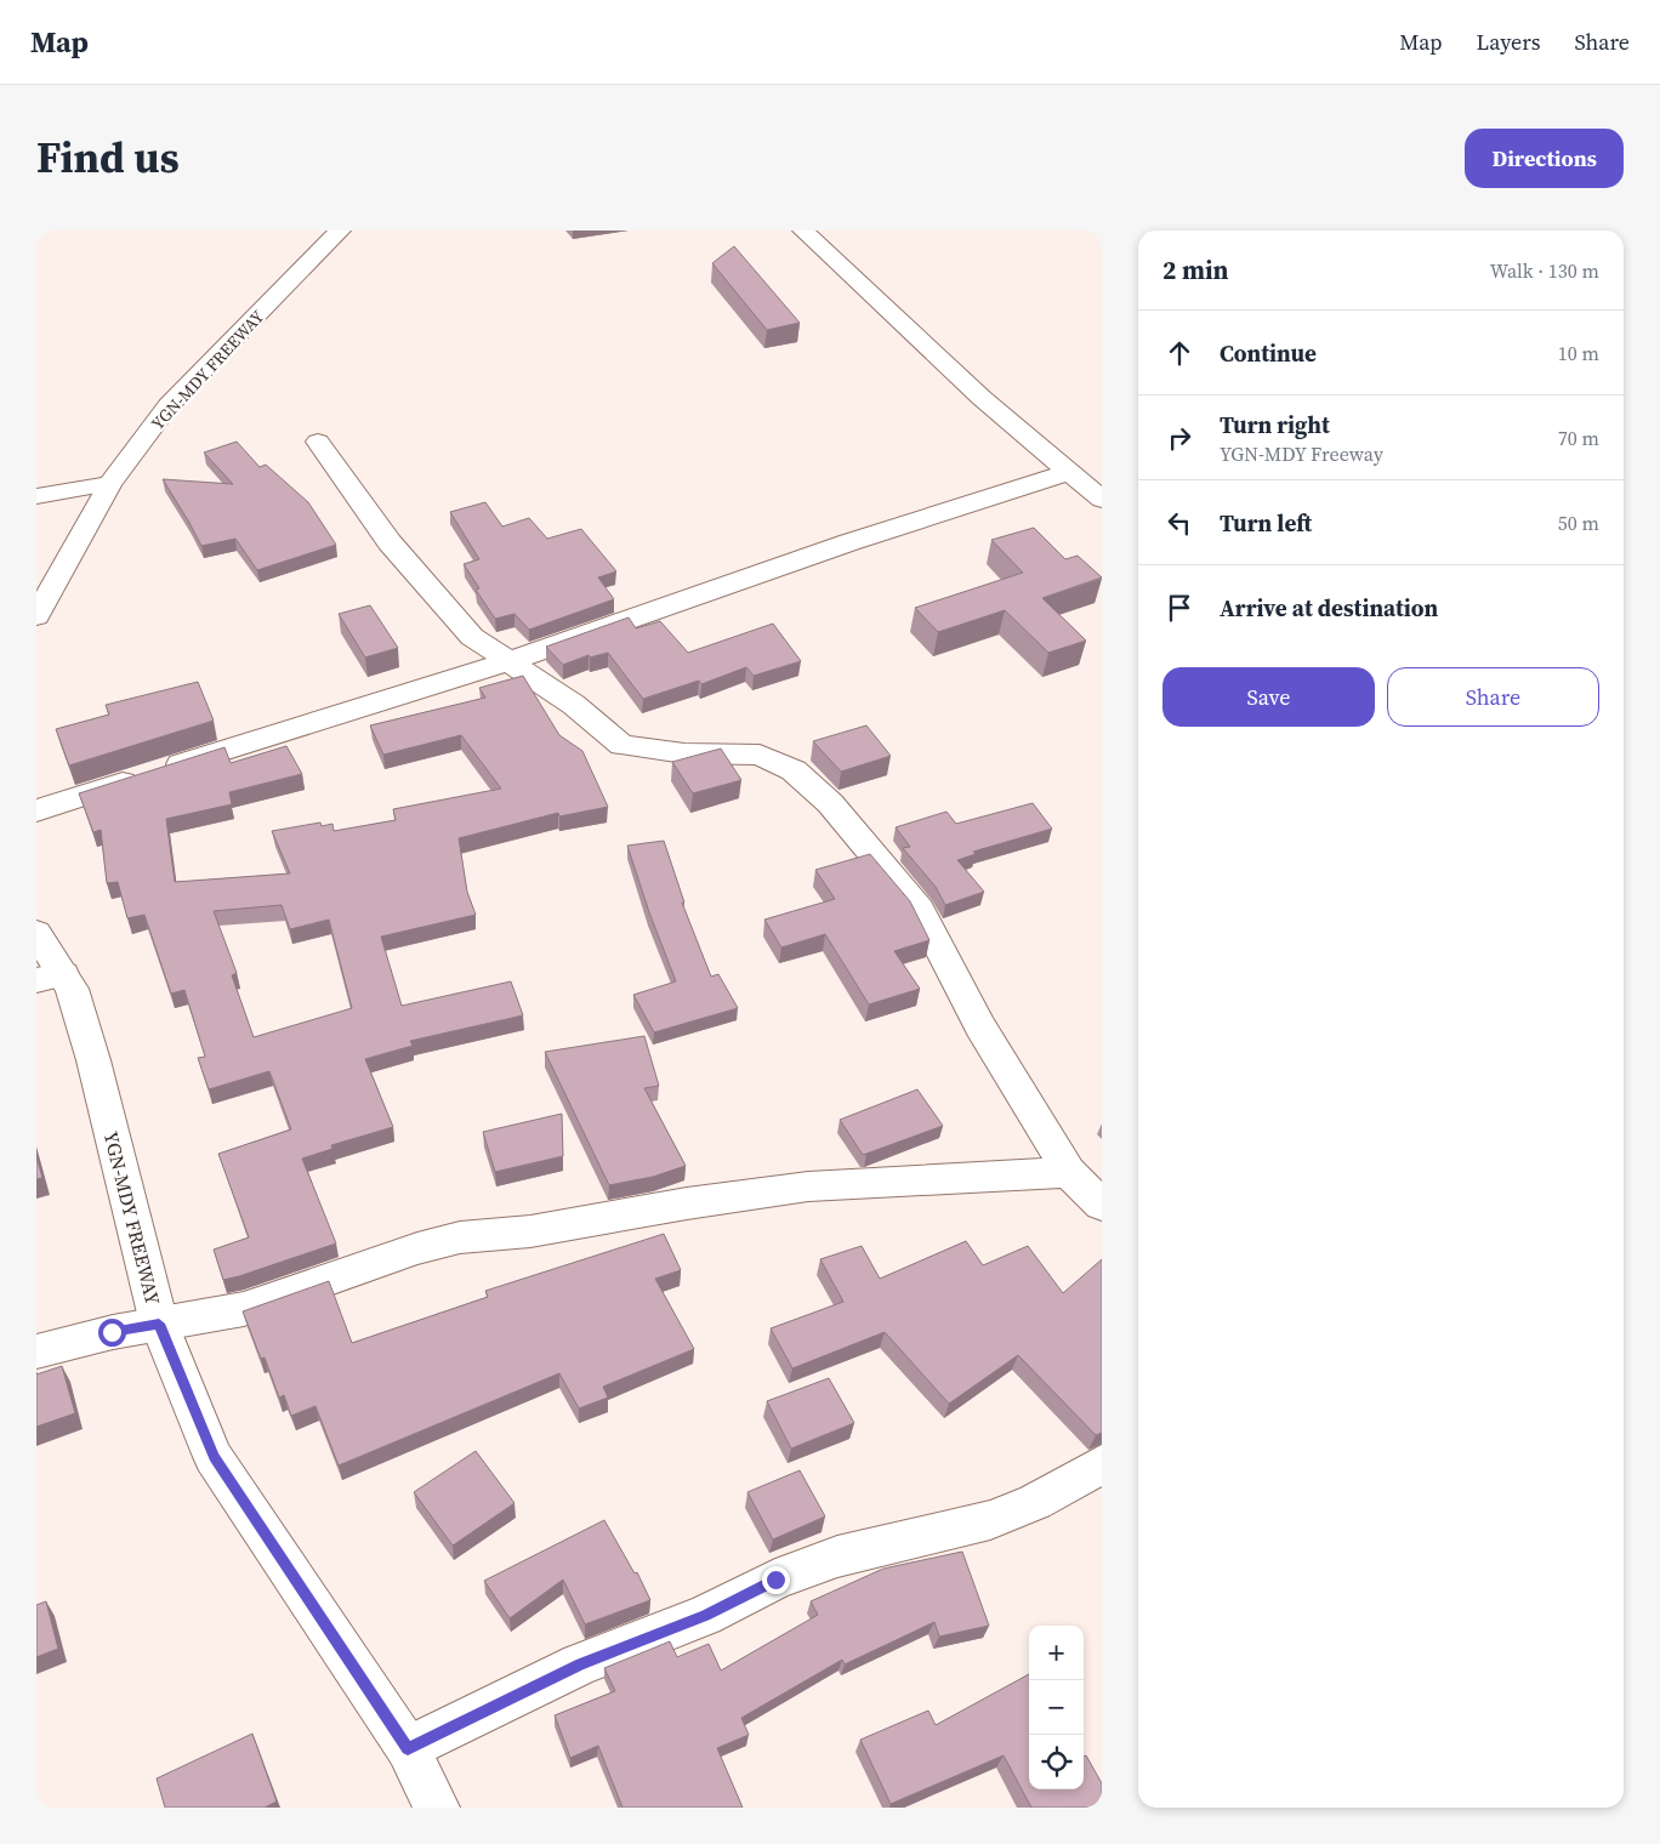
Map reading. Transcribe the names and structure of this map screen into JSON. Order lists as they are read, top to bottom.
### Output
{
  "streets": {
    "street": ["YGN-MDY FREEWAY"]
  },
  "page": {
    "header": "Map",
    "nav": ["Map", "Layers", "Share"],
    "title": "Find us",
    "buttons": [
      "Directions",
      ["Save", "Share"]
    ],
    "heading": ["2 min", "Walk · 130 m"],
    "list": [
      ["Continue", "10 m"],
      ["Turn right", "YGN-MDY Freeway", "70 m"],
      ["Turn left", "50 m"],
      "Arrive at destination"
    ],
    "map_buttons": ["+", "−"]
  }
}
